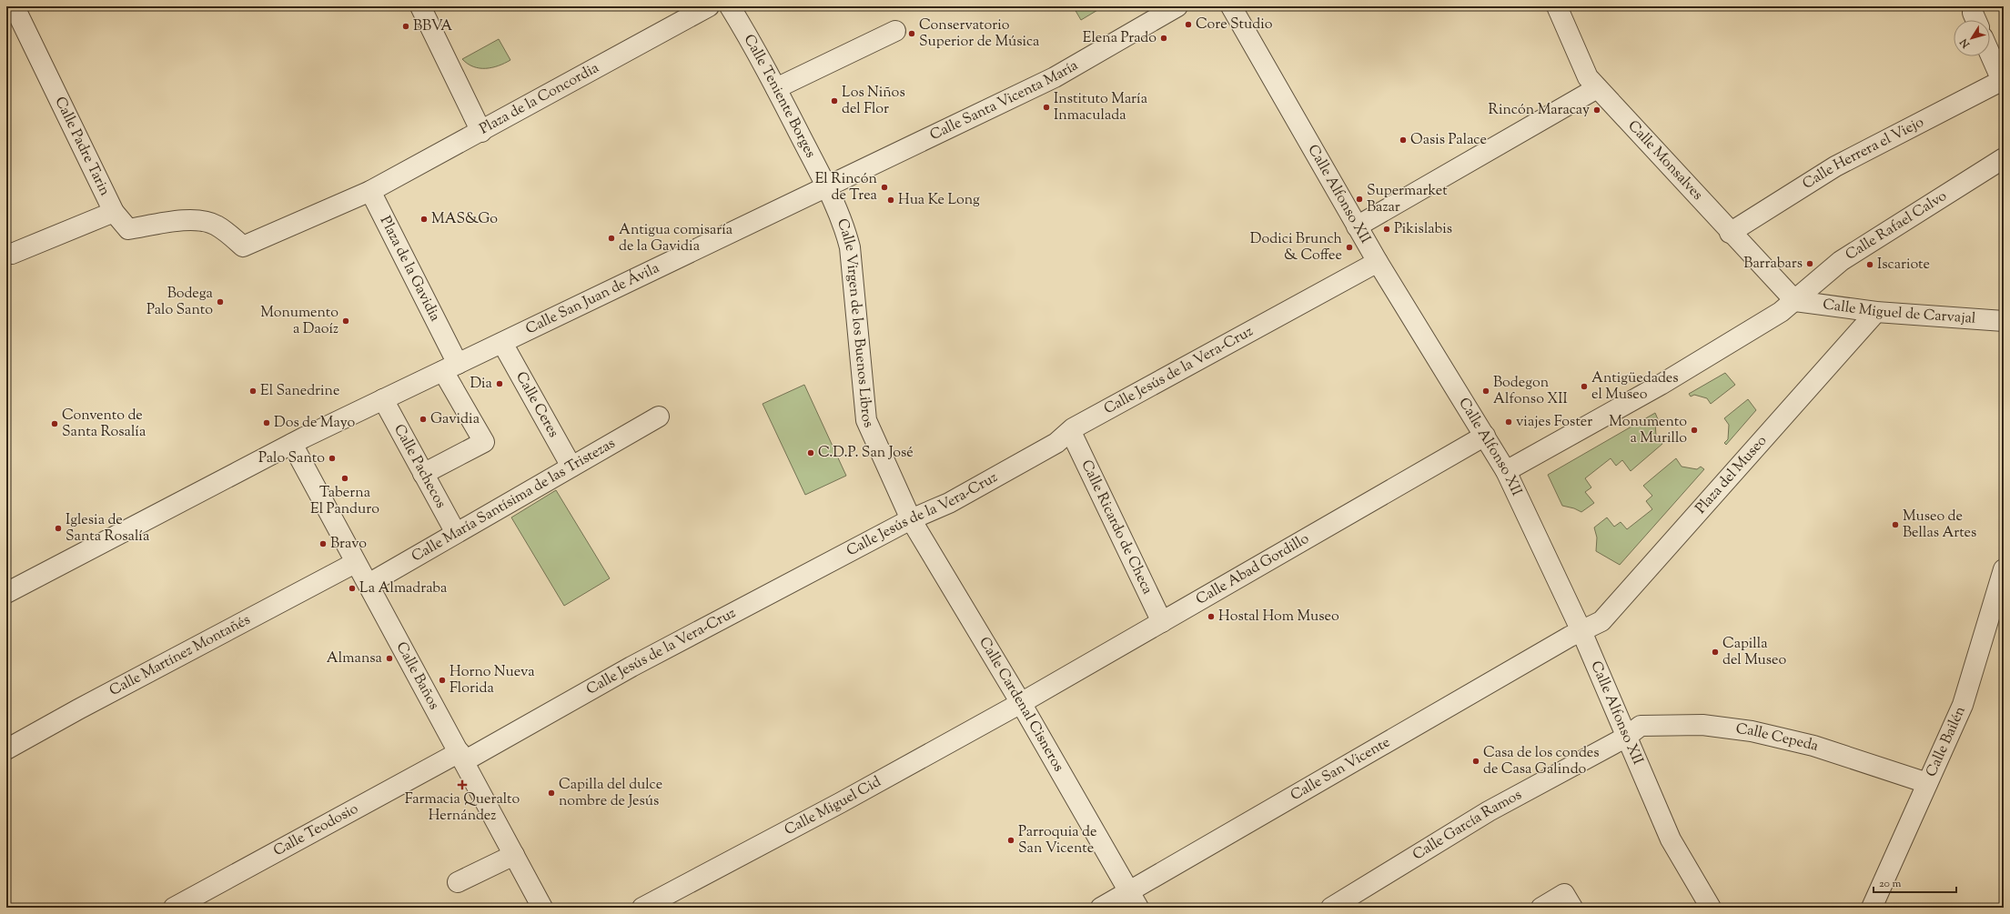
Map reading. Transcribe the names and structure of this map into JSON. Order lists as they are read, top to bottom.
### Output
{
  "streets": {
    "street": [
      "Calle Teniente Borges",
      "Plaza de la Concordia",
      "Calle Santa Vicenta María",
      "Calle Padre Tarin",
      "Calle Herrera el Viejo",
      "Calle Monsalves",
      "Calle Alfonso XII",
      "Calle Rafael Calvo",
      "Plaza de la Gavidia",
      "Calle San Juan de Ávila",
      "Calle Miguel de Carvajal",
      "Calle Virgen de los Buenos Libros",
      "Calle Jesús de la Vera-Cruz",
      "Calle Ceres",
      "Calle Pachecos",
      "Plaza del Museo",
      "Calle María Santísima de las Tristezas",
      "Calle Ricardo de Checa",
      "Calle Abad Gordillo",
      "Calle Martínez Montañés",
      "Calle Baños",
      "Calle Cardenal Cisneros",
      "Calle Cepeda",
      "Calle Bailén",
      "Calle San Vicente",
      "Calle Miguel Cid",
      "Calle García Ramos",
      "Calle Teodosio"
    ]
  },
  "crossings": [
    ["Calle Teniente Borges", "Calle Santa Vicenta María"],
    ["Calle Teniente Borges", "Calle San Juan de Ávila"],
    ["Calle Teniente Borges", "Calle Virgen de los Buenos Libros"],
    ["Plaza de la Concordia", "Calle Padre Tarin"],
    ["Plaza de la Concordia", "Plaza de la Gavidia"],
    ["Calle Santa Vicenta María", "Calle San Juan de Ávila"],
    ["Calle Santa Vicenta María", "Calle Virgen de los Buenos Libros"],
    ["Calle Padre Tarin", "Plaza de la Gavidia"],
    ["Calle Herrera el Viejo", "Calle Monsalves"],
    ["Calle Monsalves", "Calle Rafael Calvo"],
    ["Calle Monsalves", "Calle Miguel de Carvajal"],
    ["Calle Alfonso XII", "Calle Jesús de la Vera-Cruz"],
    ["Calle Alfonso XII", "Plaza del Museo"],
    ["Calle Alfonso XII", "Calle Abad Gordillo"],
    ["Calle Alfonso XII", "Calle Cepeda"],
    ["Calle Alfonso XII", "Calle San Vicente"],
    ["Calle Alfonso XII", "Calle García Ramos"],
    ["Calle Rafael Calvo", "Calle Miguel de Carvajal"],
    ["Plaza de la Gavidia", "Calle San Juan de Ávila"],
    ["Plaza de la Gavidia", "Calle Pachecos"],
    ["Calle San Juan de Ávila", "Calle Virgen de los Buenos Libros"],
    ["Calle San Juan de Ávila", "Calle Ceres"],
    ["Calle Miguel de Carvajal", "Plaza del Museo"],
    ["Calle Virgen de los Buenos Libros", "Calle Jesús de la Vera-Cruz"],
    ["Calle Virgen de los Buenos Libros", "Calle Cardenal Cisneros"],
    ["Calle Jesús de la Vera-Cruz", "Calle Ricardo de Checa"],
    ["Calle Jesús de la Vera-Cruz", "Calle Baños"],
    ["Calle Jesús de la Vera-Cruz", "Calle Cardenal Cisneros"],
    ["Calle Jesús de la Vera-Cruz", "Calle Teodosio"],
    ["Calle Ceres", "Calle María Santísima de las Tristezas"],
    ["Calle Pachecos", "Calle María Santísima de las Tristezas"],
    ["Plaza del Museo", "Calle San Vicente"],
    ["Calle María Santísima de las Tristezas", "Calle Baños"],
    ["Calle Ricardo de Checa", "Calle Abad Gordillo"],
    ["Calle Abad Gordillo", "Calle Cardenal Cisneros"],
    ["Calle Abad Gordillo", "Calle Miguel Cid"],
    ["Calle Martínez Montañés", "Calle Baños"],
    ["Calle Baños", "Calle Teodosio"],
    ["Calle Cardenal Cisneros", "Calle San Vicente"],
    ["Calle Cardenal Cisneros", "Calle Miguel Cid"],
    ["Calle Cepeda", "Calle Bailén"],
    ["Calle Cepeda", "Calle García Ramos"]
  ],
  "places": {
    "other": [
      "Core Studio",
      "BBVA",
      "Conservatorio Superior de Música",
      "Elena Prado",
      "Los Niños del Flor",
      "Instituto María Inmaculada",
      "Rincón Maracay",
      "Oasis Palace",
      "El Rincón de Trea",
      "Supermarket Bazar",
      "Hua Ke Long",
      "MAS&Go",
      "Pikislabis",
      "Antigua comisaría de la Gavidia",
      "Dodici Brunch & Coffee",
      "Barrabars",
      "Iscariote",
      "Bodega Palo Santo",
      "Monumento a Daoíz",
      "Dia",
      "Antigüedades el Museo",
      "El Sanedrine",
      "Bodegon Alfonso XII",
      "Gavidia",
      "viajes Foster",
      "Dos de Mayo",
      "Convento de Santa Rosalía",
      "Monumento a Murillo",
      "C.D.P. San José",
      "Palo Santo",
      "Taberna El Panduro",
      "Museo de Bellas Artes",
      "Iglesia de Santa Rosalía",
      "Bravo",
      "La Almadraba",
      "Hostal Hom Museo",
      "Capilla del Museo",
      "Almansa",
      "Horno Nueva Florida",
      "Casa de los condes de Casa Galindo",
      "Capilla del dulce nombre de Jesús",
      "Parroquia de San Vicente"
    ],
    "health": ["Farmacia Queralto Hernández"]
  },
  "scale_bar": "20 m",
  "north": "bottom left"
}
